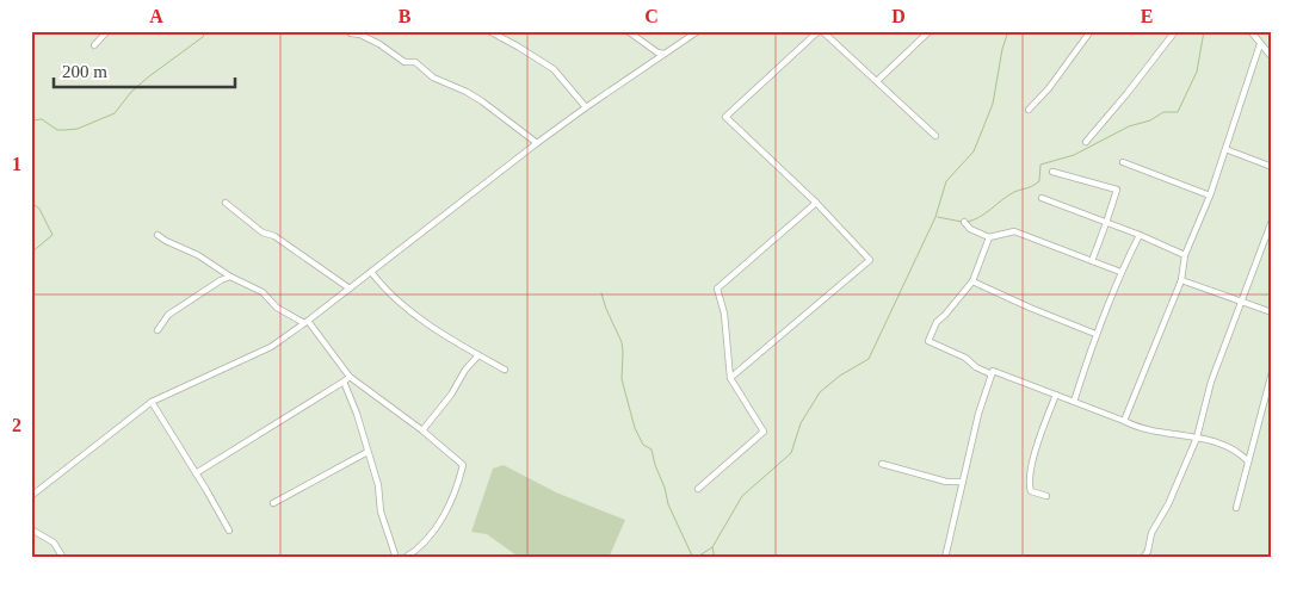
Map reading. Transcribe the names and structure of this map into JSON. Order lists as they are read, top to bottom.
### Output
{
  "scale_bar": "200 m",
  "grid": {
    "columns": [
      "A",
      "B",
      "C",
      "D",
      "E"
    ],
    "rows": ["1", "2"]
  }
}
